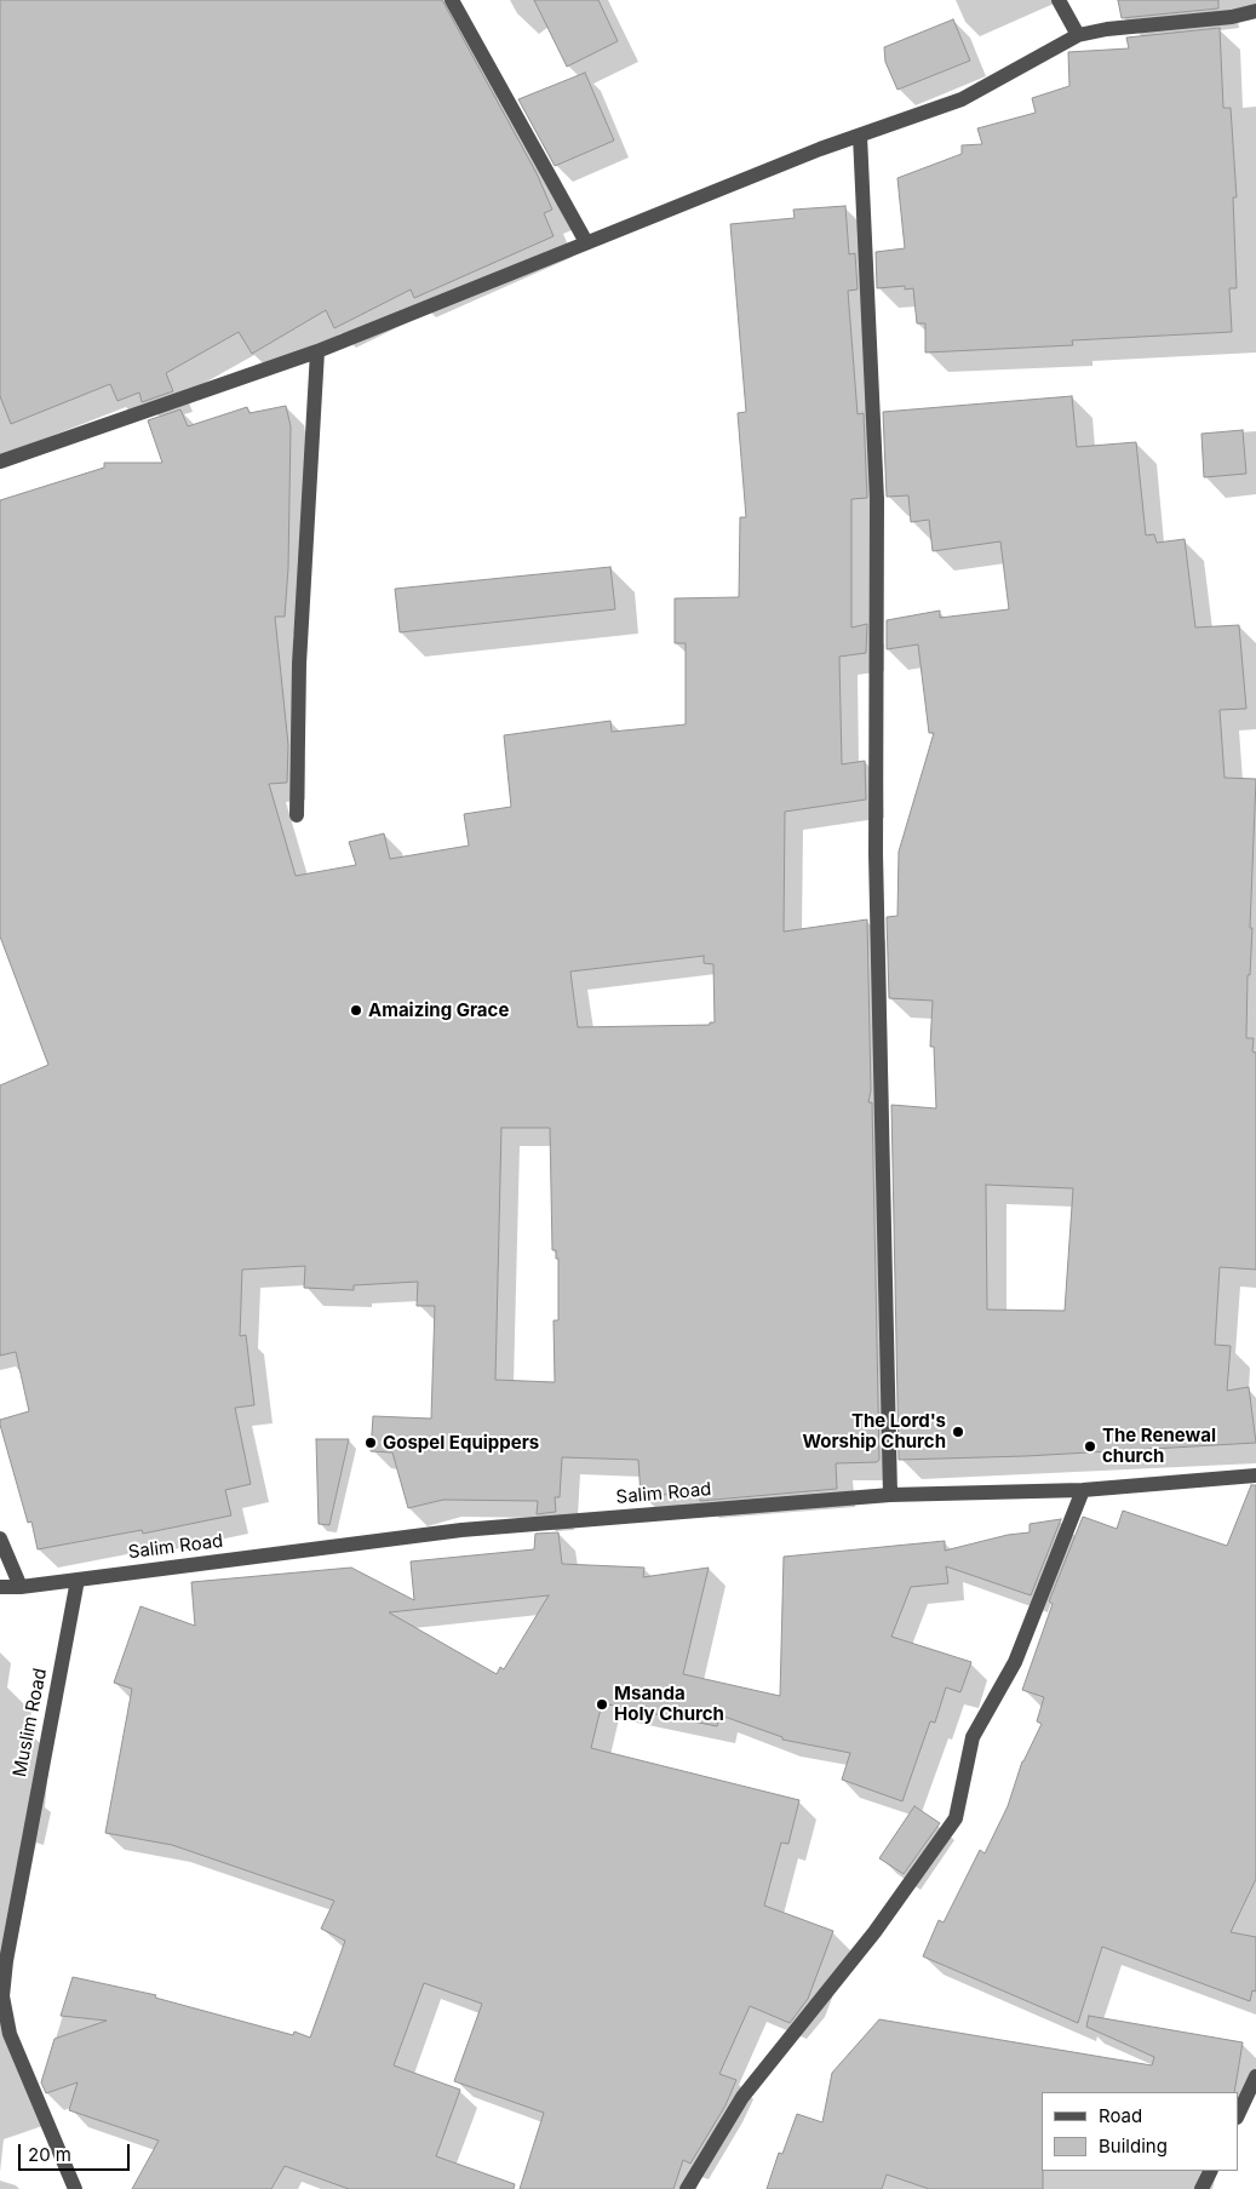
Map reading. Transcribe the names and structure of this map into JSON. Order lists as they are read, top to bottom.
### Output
{
  "streets": {
    "street": ["Salim Road", "Muslim Road"]
  },
  "crossings": [
    ["Salim Road", "Muslim Road"]
  ],
  "places": [
    "Amaizing Grace",
    "The Lord's Worship Church",
    "Gospel Equippers",
    "The Renewal church",
    "Msanda Holy Church"
  ],
  "legend": ["Road", "Building"],
  "scale_bar": "20 m"
}
